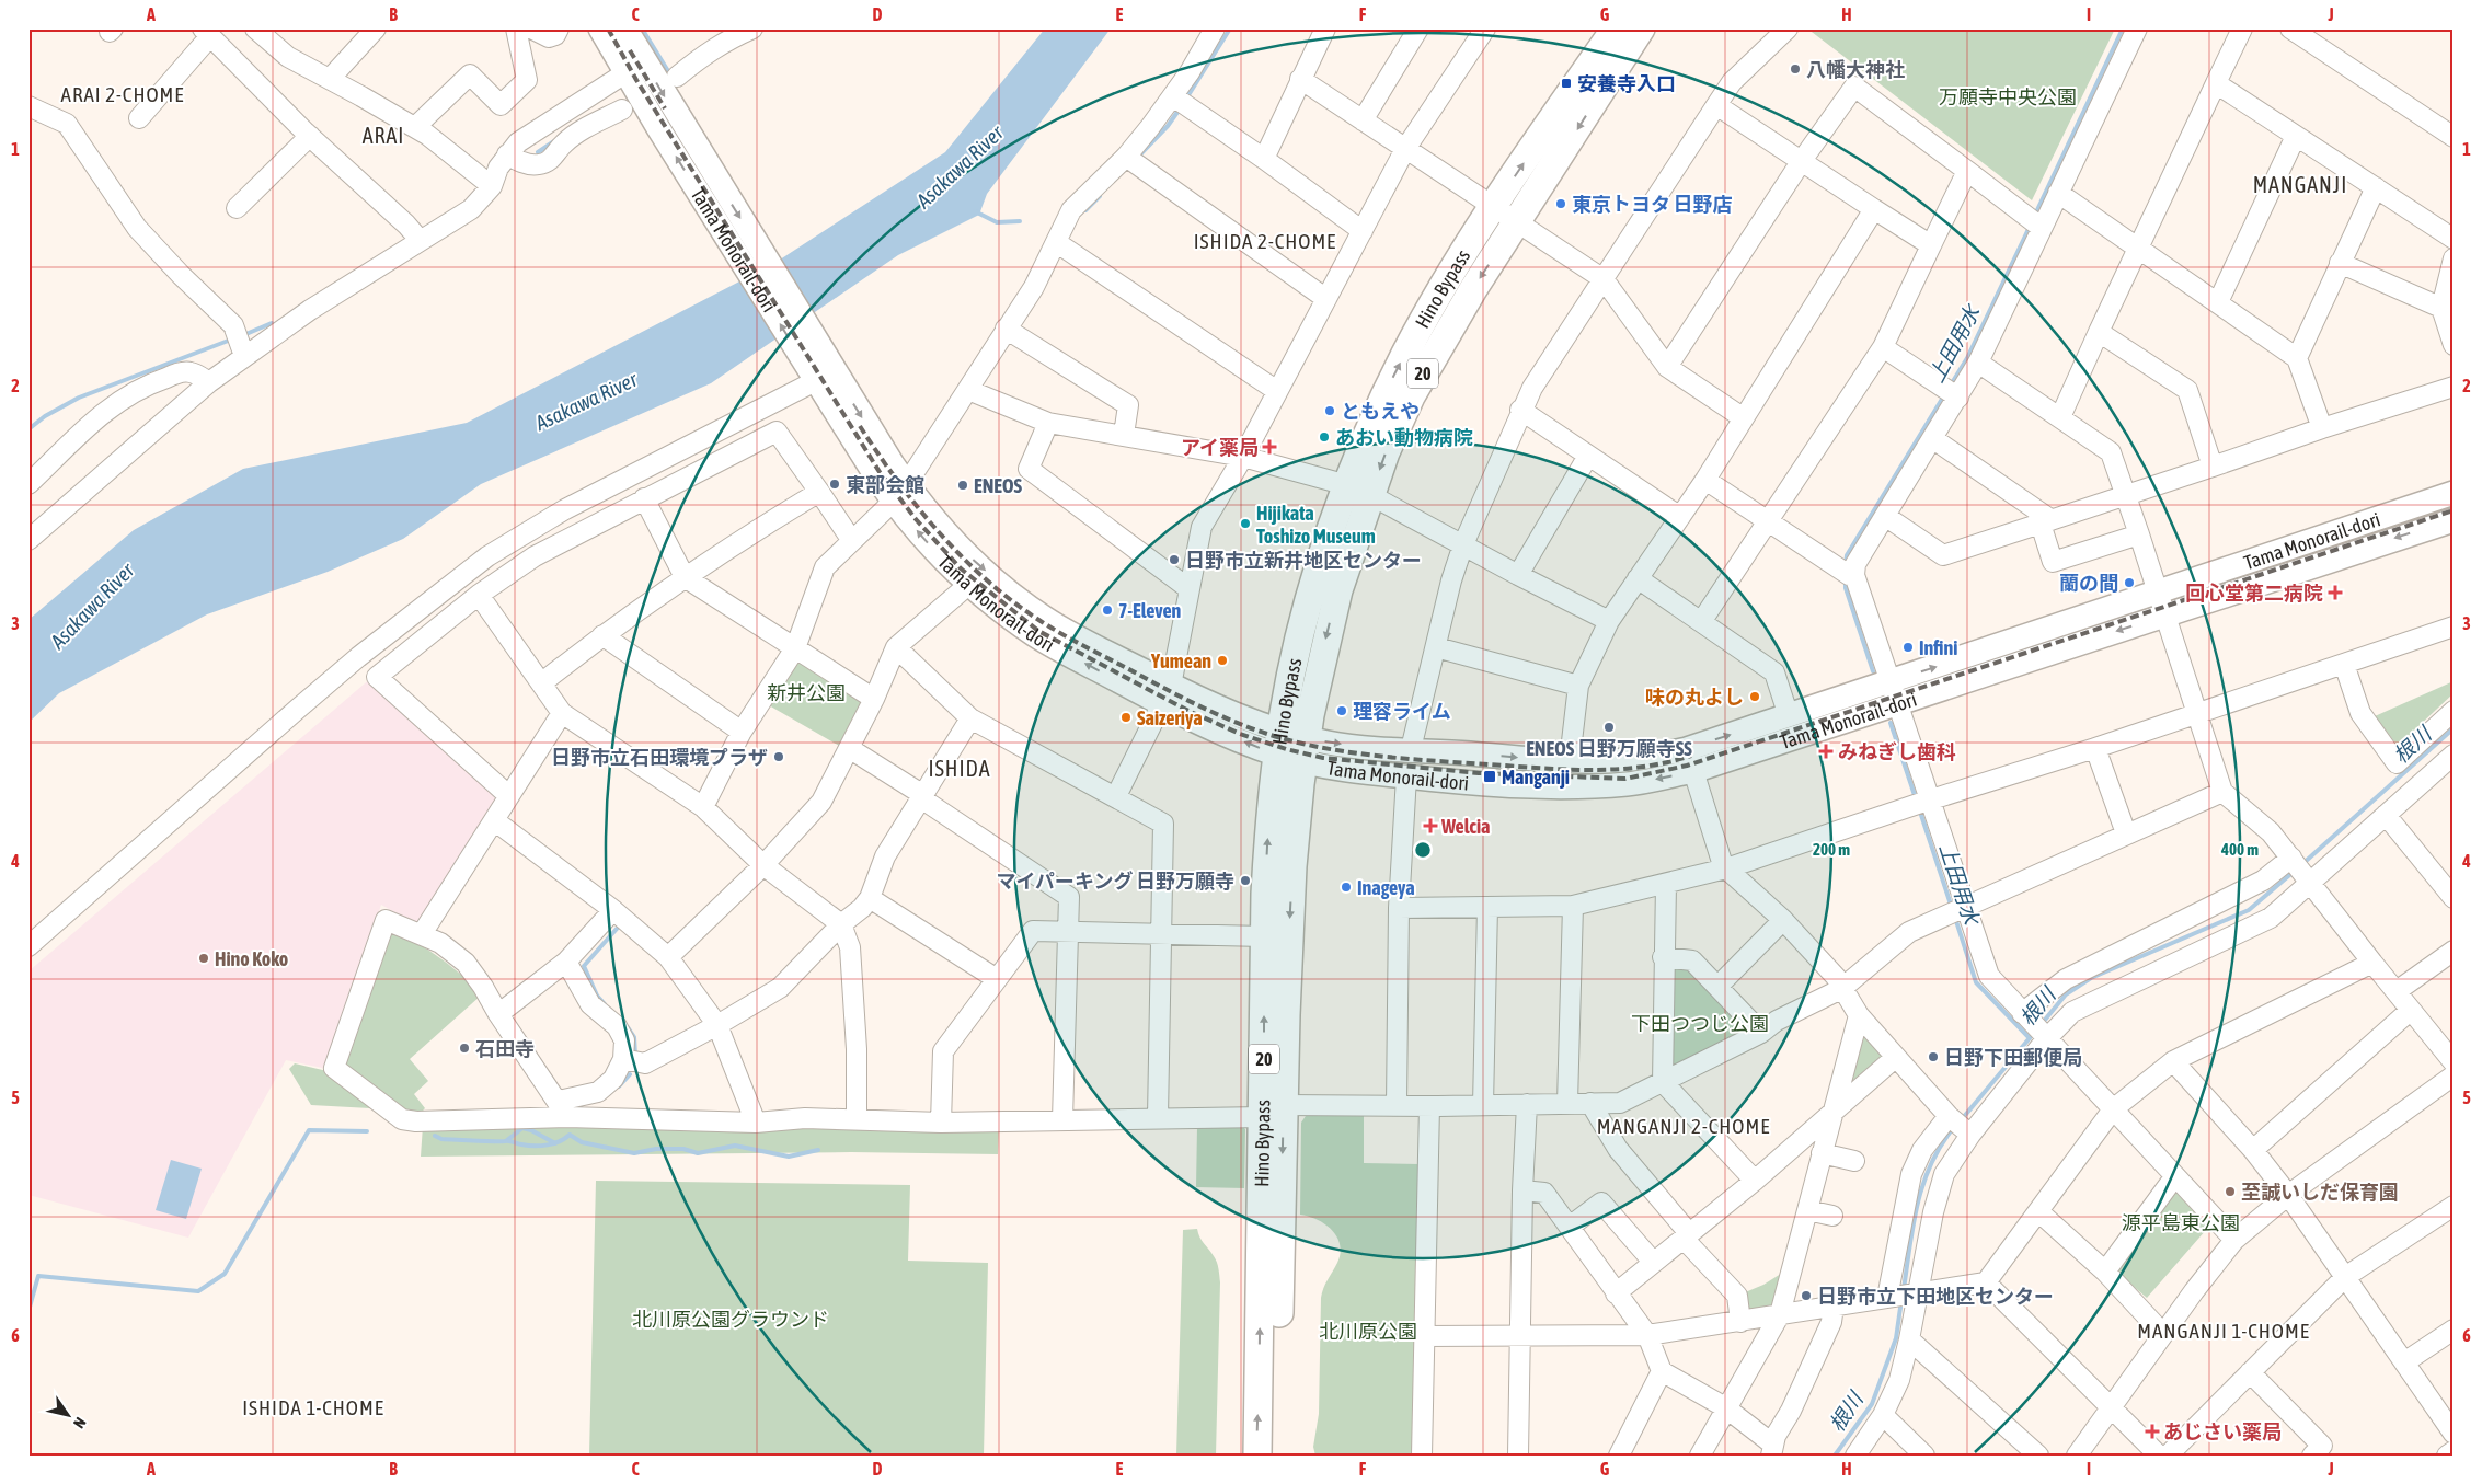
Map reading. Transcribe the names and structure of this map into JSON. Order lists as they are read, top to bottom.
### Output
{
  "streets": {
    "highway": ["Hino Bypass", "20"],
    "main road": ["Tama Monorail-dori"]
  },
  "crossings": [
    ["Tama Monorail-dori", "Hino Bypass"]
  ],
  "districts": [
    "ARAI 2-CHOME",
    "ARAI",
    "MANGANJI",
    "ISHIDA 2-CHOME",
    "ISHIDA",
    "MANGANJI 2-CHOME",
    "MANGANJI 1-CHOME",
    "ISHIDA 1-CHOME"
  ],
  "water": ["Asakawa River", "上田用水", "根川"],
  "parks": [
    "万願寺中央公園",
    "新井公園",
    "下田つつじ公園",
    "源平島東公園",
    "北川原公園グラウンド",
    "北川原公園"
  ],
  "places": {
    "other": [
      "八幡大神社",
      "東京トヨタ 日野店",
      "ともえや",
      "あおい動物病院",
      "東部会館",
      "ENEOS",
      "Hijikata Toshizo Museum",
      "日野市立新井地区センター",
      "蘭の間",
      "7-Eleven",
      "Infini",
      "Yumean",
      "味の丸よし",
      "理容ライム",
      "Saizeriya",
      "ENEOS 日野万願寺SS",
      "日野市立石田環境プラザ",
      "マイパーキング 日野万願寺",
      "Inageya",
      "Hino Koko",
      "石田寺",
      "日野下田郵便局",
      "至誠いしだ保育園",
      "日野市立下田地区センター"
    ],
    "transit": ["安養寺入口", "Manganji"],
    "health": [
      "アイ薬局",
      "回心堂第二病院",
      "みねぎし歯科",
      "Welcia",
      "あじさい薬局"
    ]
  },
  "north": "bottom right",
  "grid": {
    "columns": [
      "A",
      "B",
      "C",
      "D",
      "E",
      "F",
      "G",
      "H",
      "I",
      "J"
    ],
    "rows": [
      "1",
      "2",
      "3",
      "4",
      "5",
      "6"
    ]
  },
  "rings": ["200 m", "400 m"]
}
